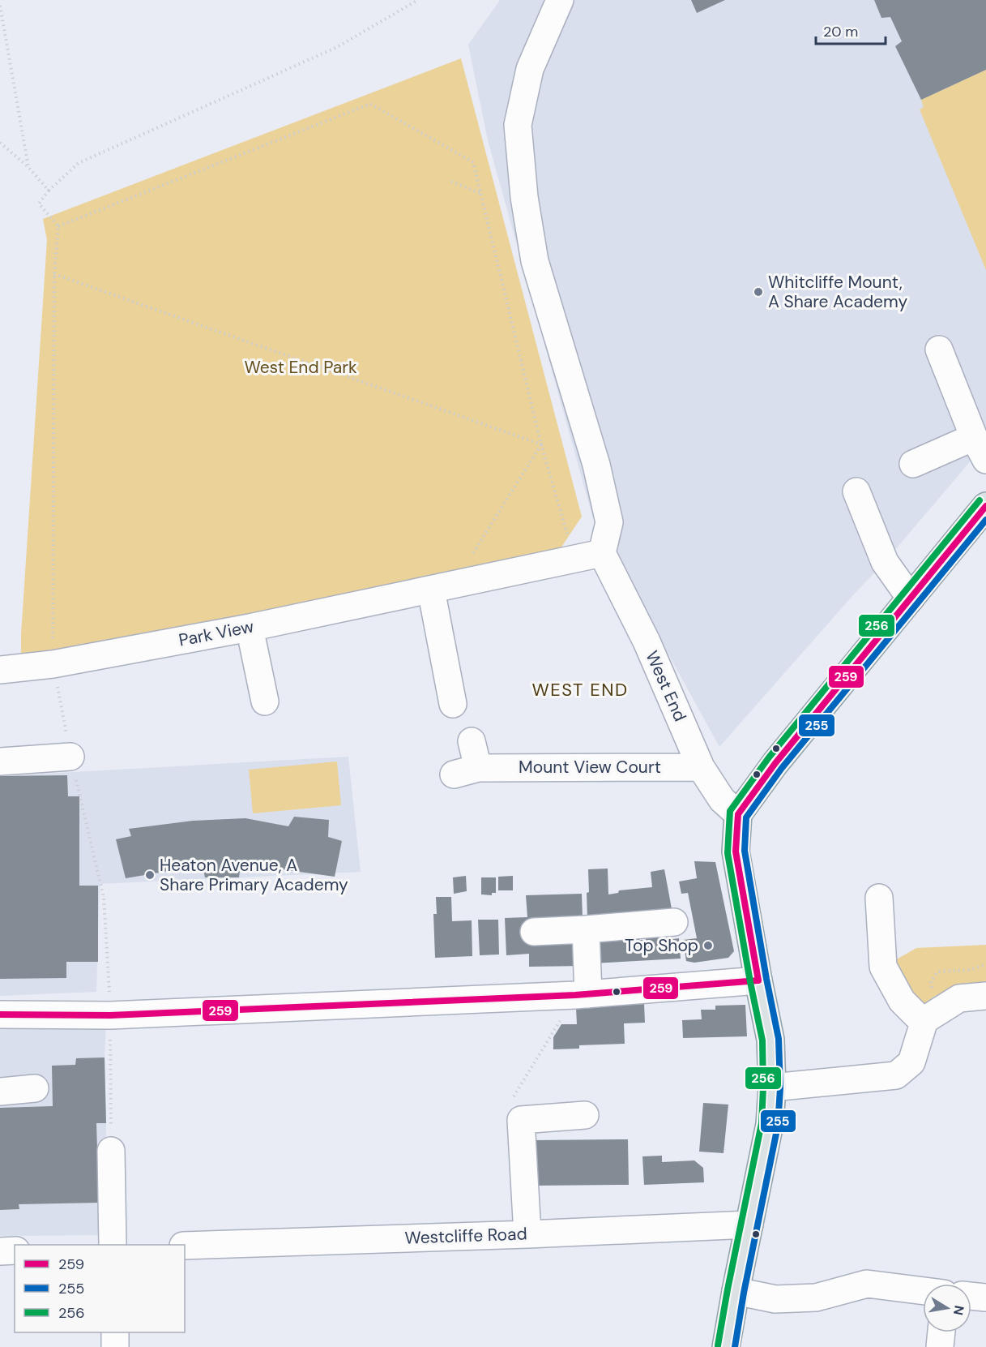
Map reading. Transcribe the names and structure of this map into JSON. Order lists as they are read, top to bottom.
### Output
{
  "streets": {
    "street": [
      "Park View",
      "West End",
      "Mount View Court",
      "Westcliffe Road"
    ]
  },
  "crossings": [
    ["Park View", "West End"],
    ["West End", "Mount View Court"]
  ],
  "districts": ["WEST END"],
  "parks": ["West End Park"],
  "places": ["Whitcliffe Mount, A Share Academy", "Heaton Avenue, A Share Primary Academy", "Top Shop"],
  "lines": ["transit line 256", "transit line 259", "transit line 255"],
  "legend": ["259", "255", "256"],
  "scale_bar": "20 m",
  "north": "right"
}
